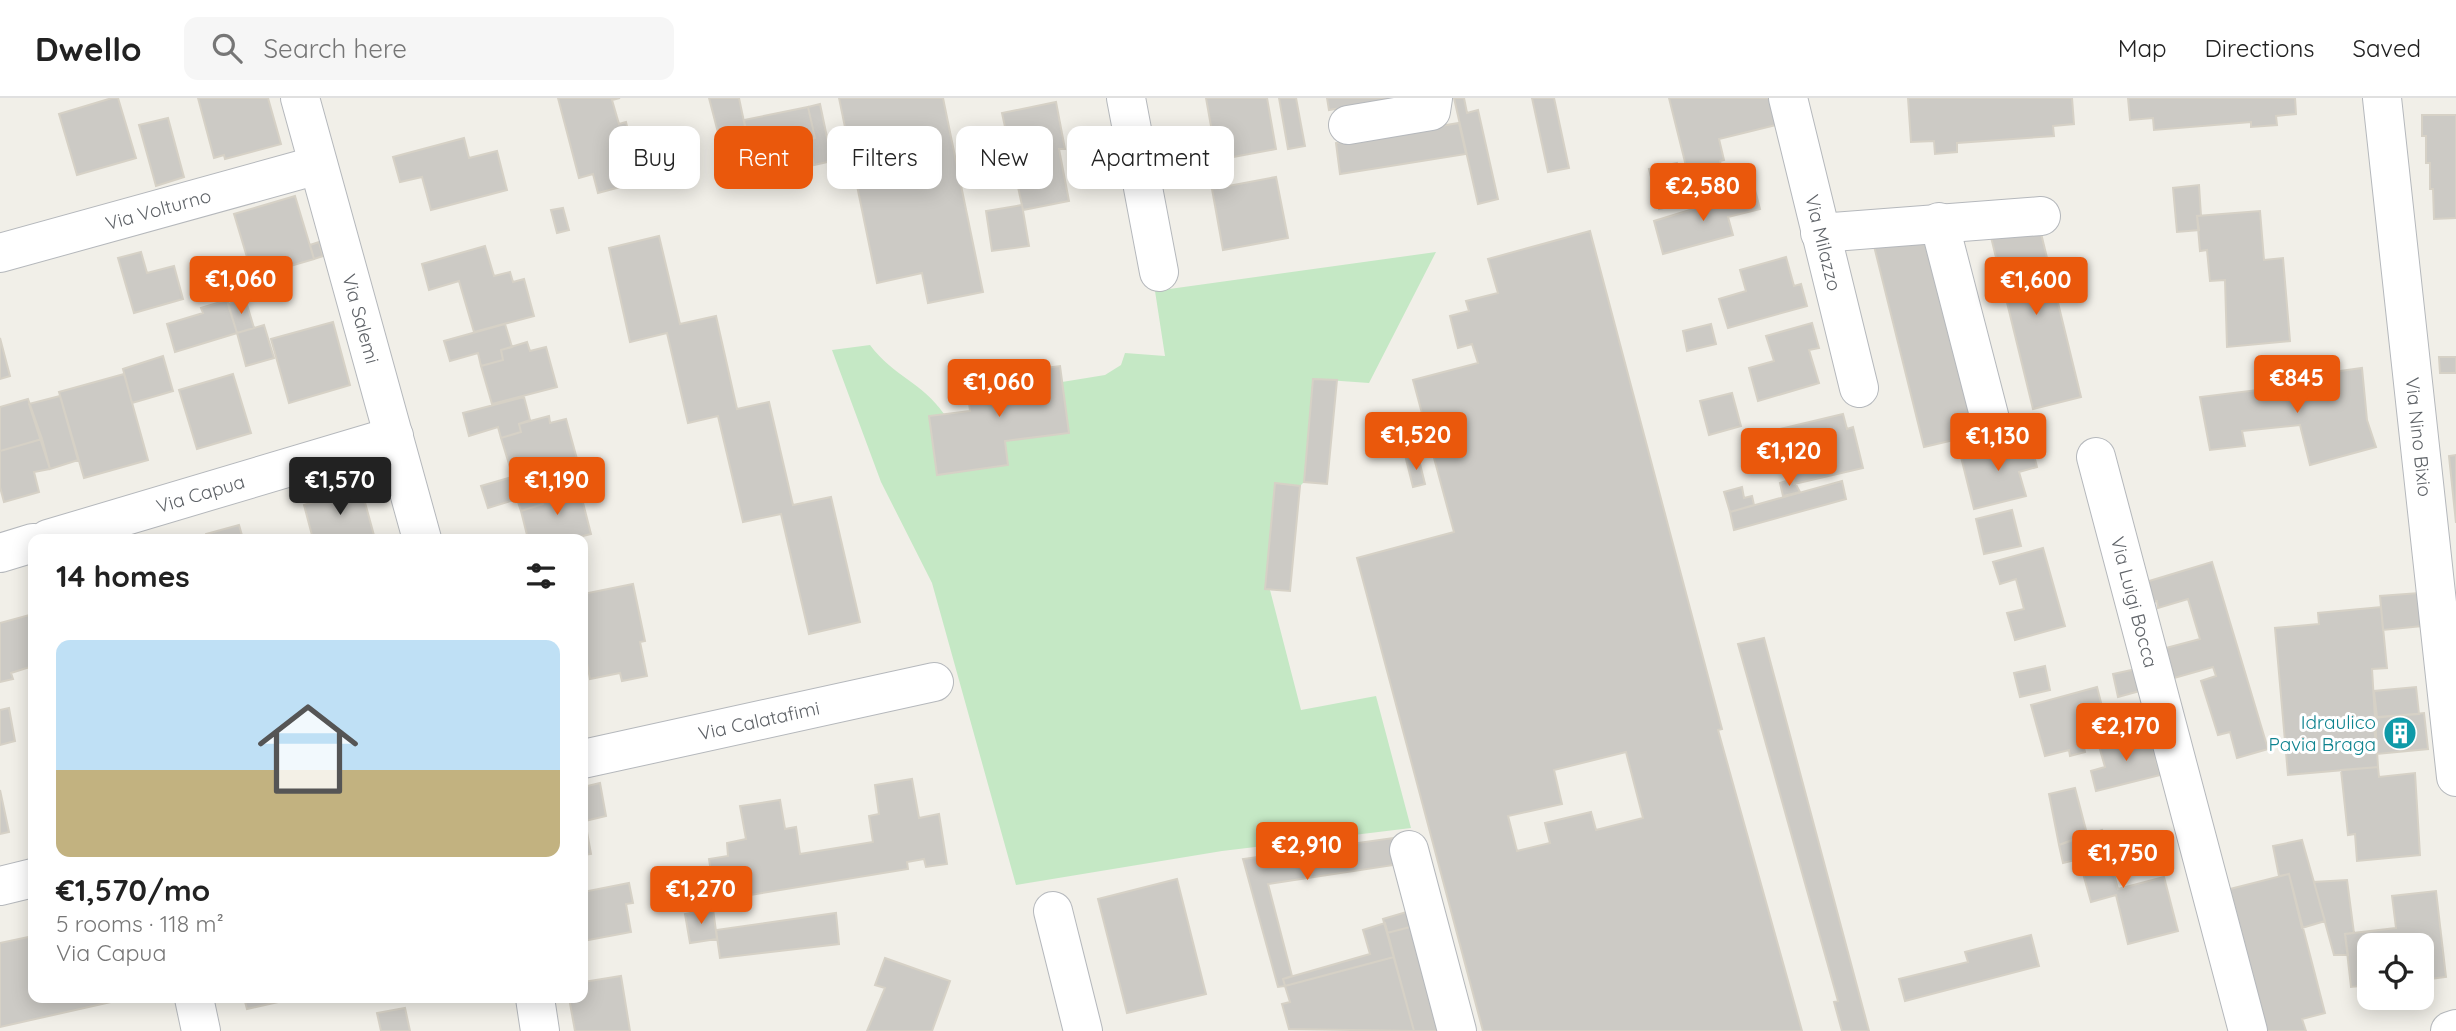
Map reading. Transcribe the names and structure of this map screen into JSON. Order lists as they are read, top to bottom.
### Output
{
  "streets": {
    "street": [
      "Via Volturno",
      "Via Milazzo",
      "Via Salemi",
      "Via Nino Bixio",
      "Via Capua",
      "Via Luigi Bocca",
      "Via Calatafimi"
    ]
  },
  "crossings": [
    ["Via Volturno", "Via Salemi"],
    ["Via Salemi", "Via Capua"]
  ],
  "places": {
    "building": ["Idraulico Pavia Braga"]
  },
  "page": {
    "header": "Dwello",
    "search": "Search here",
    "nav": ["Map", "Directions", "Saved"],
    "chip": [
      "Buy",
      "Rent",
      "Filters",
      "New",
      "Apartment"
    ],
    "price": [
      "€2,580",
      "€1,060",
      "€1,600",
      "€845",
      "€1,060",
      "€1,520",
      "€1,130",
      "€1,120",
      "€1,570",
      "€1,190",
      "€2,170",
      "€2,910",
      "€1,750",
      "€1,270"
    ],
    "heading": "14 homes",
    "list": [
      {
        "name": "€1,570/mo",
        "note": "5 rooms · 118 m² · Via Capua"
      }
    ]
  }
}
